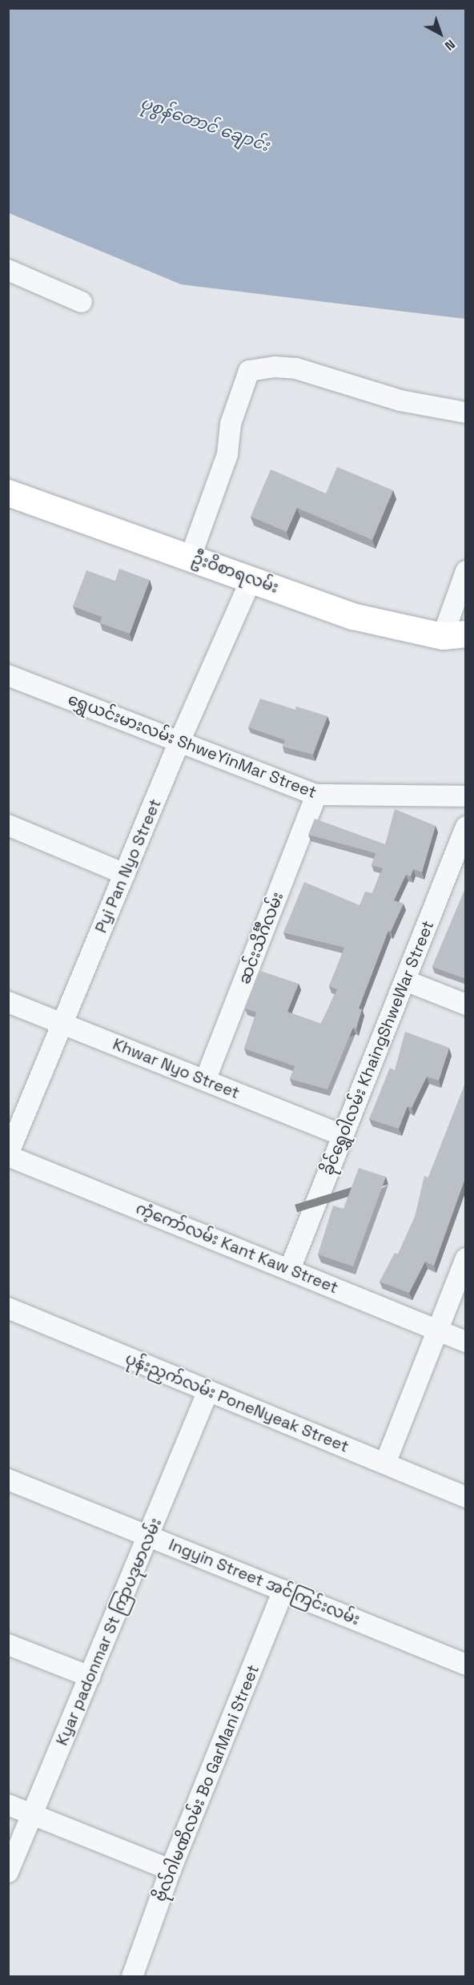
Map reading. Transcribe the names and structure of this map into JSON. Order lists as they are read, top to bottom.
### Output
{
  "streets": {
    "main road": ["ဦးဝိစာရလမ်း"],
    "street": [
      "ရွှေယင်းမားလမ်း ShweYinMar Street",
      "Pyi Pan Nyo Street",
      "ဆင်းသိင်္ဂီလမ်း",
      "ခိုင်ရွှေဝါလမ်း KhaingShweWar Street",
      "Khwar Nyo Street",
      "ကံ့ကော်လမ်း Kant Kaw Street",
      "ပုန်းညှက်လမ်း PoneNyeak Street",
      "Ingyin Street အင်ကြင်းလမ်း",
      "Kyar padonmar St ကြာပဒုမာလမ်း",
      "ဗိုလ်ဂါမဏိလမ်း Bo GarMani Street"
    ]
  },
  "crossings": [
    ["ဦးဝိစာရလမ်း", "Pyi Pan Nyo Street"],
    ["ရွှေယင်းမားလမ်း ShweYinMar Street", "Pyi Pan Nyo Street"],
    ["ရွှေယင်းမားလမ်း ShweYinMar Street", "ဆင်းသိင်္ဂီလမ်း"],
    ["Pyi Pan Nyo Street", "Khwar Nyo Street"],
    ["Pyi Pan Nyo Street", "ကံ့ကော်လမ်း Kant Kaw Street"],
    ["ဆင်းသိင်္ဂီလမ်း", "Khwar Nyo Street"],
    ["ခိုင်ရွှေဝါလမ်း KhaingShweWar Street", "Khwar Nyo Street"],
    ["ခိုင်ရွှေဝါလမ်း KhaingShweWar Street", "ကံ့ကော်လမ်း Kant Kaw Street"],
    ["ပုန်းညှက်လမ်း PoneNyeak Street", "Kyar padonmar St ကြာပဒုမာလမ်း"],
    ["Ingyin Street အင်ကြင်းလမ်း", "Kyar padonmar St ကြာပဒုမာလမ်း"],
    ["Ingyin Street အင်ကြင်းလမ်း", "ဗိုလ်ဂါမဏိလမ်း Bo GarMani Street"]
  ],
  "water": ["ပုစွန်တောင် ချောင်း"],
  "north": "bottom right"
}
